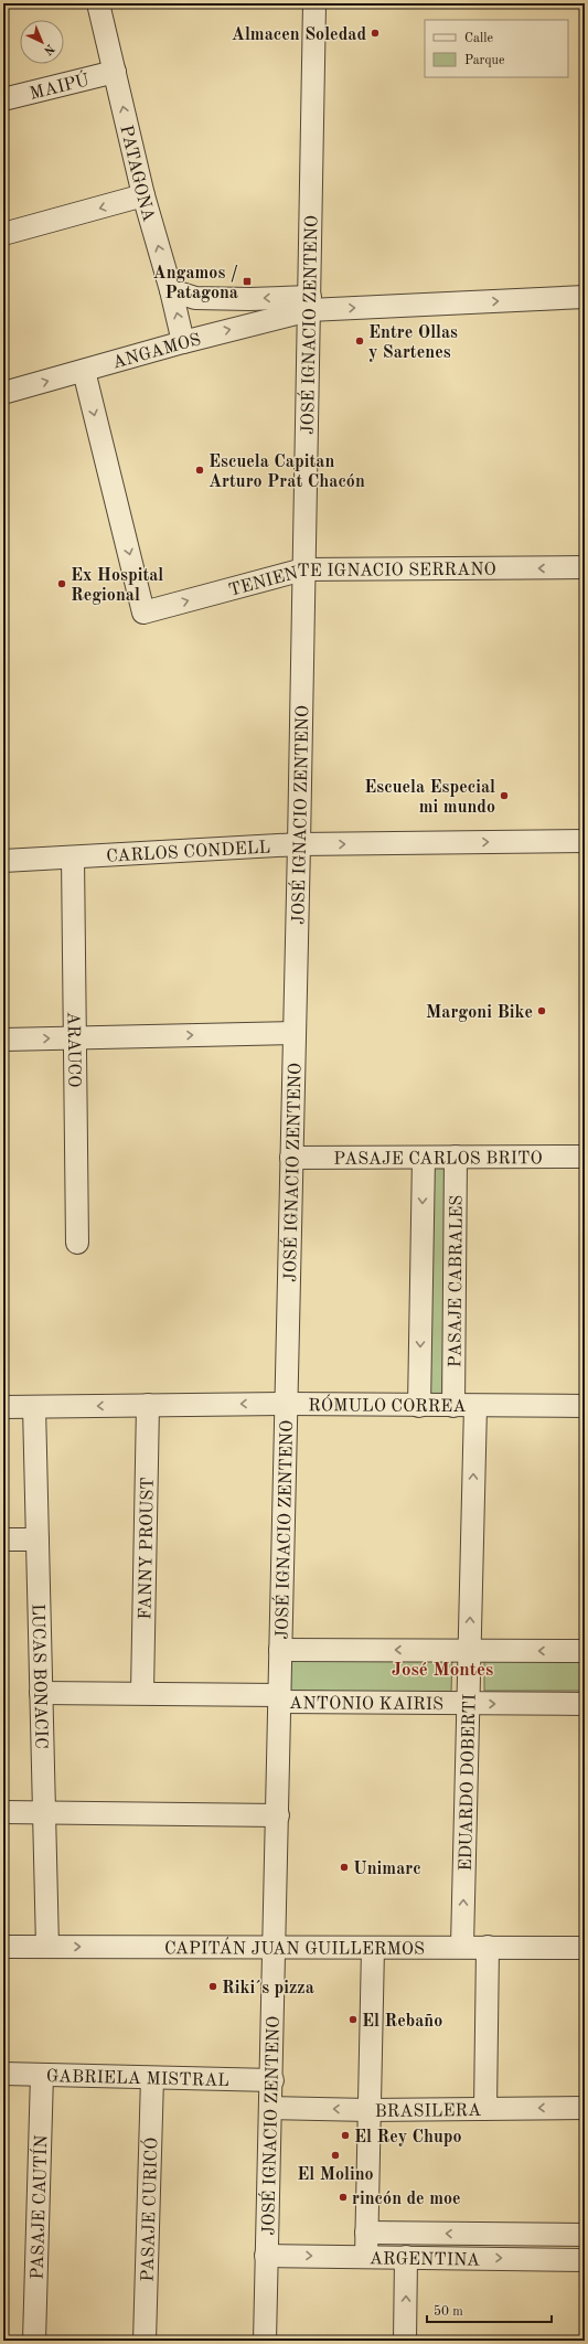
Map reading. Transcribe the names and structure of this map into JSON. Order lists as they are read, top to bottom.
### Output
{
  "streets": {
    "street": [
      "MAIPÚ",
      "PATAGONA",
      "JOSÉ IGNACIO ZENTENO",
      "ANGAMOS",
      "TENIENTE IGNACIO SERRANO",
      "CARLOS CONDELL",
      "ARAUCO",
      "PASAJE CARLOS BRITO",
      "PASAJE CABRALES",
      "RÓMULO CORREA",
      "FANNY PROUST",
      "LUCAS BONACIC",
      "ANTONIO KAIRIS",
      "EDUARDO DOBERTI",
      "CAPITÁN JUAN GUILLERMOS",
      "GABRIELA MISTRAL",
      "BRASILERA",
      "PASAJE CAUTÍN",
      "PASAJE CURICÓ",
      "ARGENTINA"
    ]
  },
  "crossings": [
    ["MAIPÚ", "PATAGONA"],
    ["PATAGONA", "ANGAMOS"],
    ["JOSÉ IGNACIO ZENTENO", "ANGAMOS"],
    ["JOSÉ IGNACIO ZENTENO", "TENIENTE IGNACIO SERRANO"],
    ["JOSÉ IGNACIO ZENTENO", "CARLOS CONDELL"],
    ["JOSÉ IGNACIO ZENTENO", "PASAJE CARLOS BRITO"],
    ["JOSÉ IGNACIO ZENTENO", "RÓMULO CORREA"],
    ["JOSÉ IGNACIO ZENTENO", "ANTONIO KAIRIS"],
    ["JOSÉ IGNACIO ZENTENO", "CAPITÁN JUAN GUILLERMOS"],
    ["JOSÉ IGNACIO ZENTENO", "GABRIELA MISTRAL"],
    ["JOSÉ IGNACIO ZENTENO", "BRASILERA"],
    ["JOSÉ IGNACIO ZENTENO", "ARGENTINA"],
    ["ANGAMOS", "TENIENTE IGNACIO SERRANO"],
    ["CARLOS CONDELL", "ARAUCO"],
    ["PASAJE CARLOS BRITO", "PASAJE CABRALES"],
    ["PASAJE CABRALES", "RÓMULO CORREA"],
    ["RÓMULO CORREA", "FANNY PROUST"],
    ["RÓMULO CORREA", "LUCAS BONACIC"],
    ["RÓMULO CORREA", "EDUARDO DOBERTI"],
    ["FANNY PROUST", "ANTONIO KAIRIS"],
    ["LUCAS BONACIC", "ANTONIO KAIRIS"],
    ["LUCAS BONACIC", "CAPITÁN JUAN GUILLERMOS"],
    ["ANTONIO KAIRIS", "EDUARDO DOBERTI"],
    ["EDUARDO DOBERTI", "CAPITÁN JUAN GUILLERMOS"],
    ["GABRIELA MISTRAL", "PASAJE CAUTÍN"],
    ["GABRIELA MISTRAL", "PASAJE CURICÓ"]
  ],
  "one_way": [
    "PATAGONA",
    "CARLOS CONDELL",
    "RÓMULO CORREA",
    "EDUARDO DOBERTI",
    "BRASILERA"
  ],
  "districts": ["José Montes"],
  "places": {
    "other": [
      "Almacen Soledad",
      "Entre Ollas y Sartenes",
      "Escuela Capitan Arturo Prat Chacón",
      "Ex Hospital Regional",
      "Escuela Especial mi mundo",
      "Margoni Bike",
      "Unimarc",
      "Riki´s pizza",
      "El Rebaño",
      "El Rey Chupo",
      "El Molino",
      "rincón de moe"
    ],
    "transit": ["Angamos / Patagona"]
  },
  "legend": ["Calle", "Parque"],
  "scale_bar": "50 m",
  "north": "bottom right"
}
